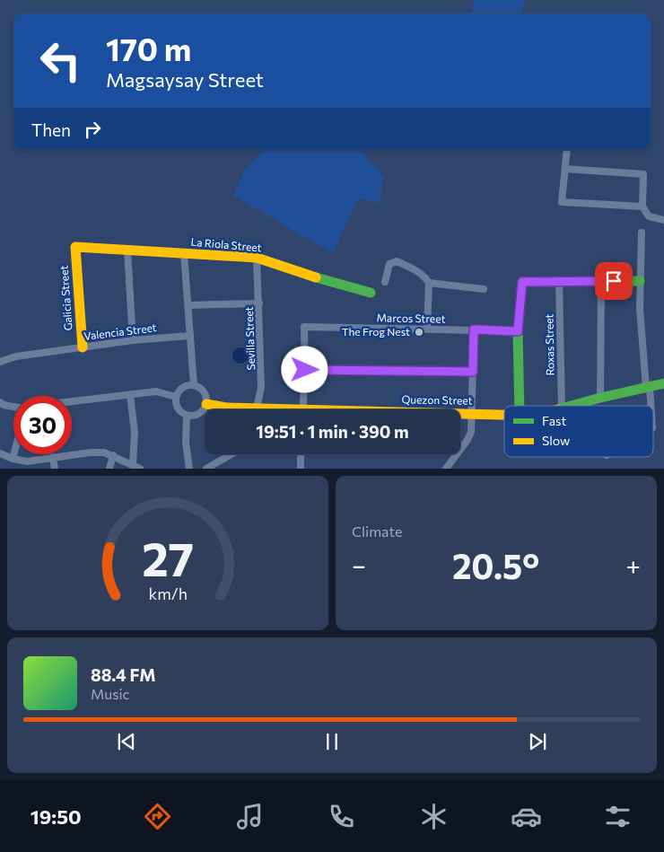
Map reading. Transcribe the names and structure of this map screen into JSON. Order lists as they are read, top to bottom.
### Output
{
  "streets": {
    "street": [
      "La Riola Street",
      "Galicia Street",
      "Marcos Street",
      "Valencia Street",
      "Sevilla Street",
      "Roxas Street",
      "Quezon Street"
    ]
  },
  "crossings": [
    ["La Riola Street", "Galicia Street"],
    ["La Riola Street", "Sevilla Street"],
    ["Galicia Street", "Valencia Street"]
  ],
  "places": ["The Frog Nest"],
  "legend": ["Fast", "Slow"],
  "page": {
    "turn": ["170 m", "Magsaysay Street"],
    "then": "Then",
    "limit": "30",
    "trip": "19:51 · 1 min · 390 m",
    "tile": "Climate",
    "heat": ["−", "20.5°", "+"],
    "song": ["88.4 FM", "Music"],
    "tabs": "19:50",
    "gauge": ["27", "km/h"]
  }
}
